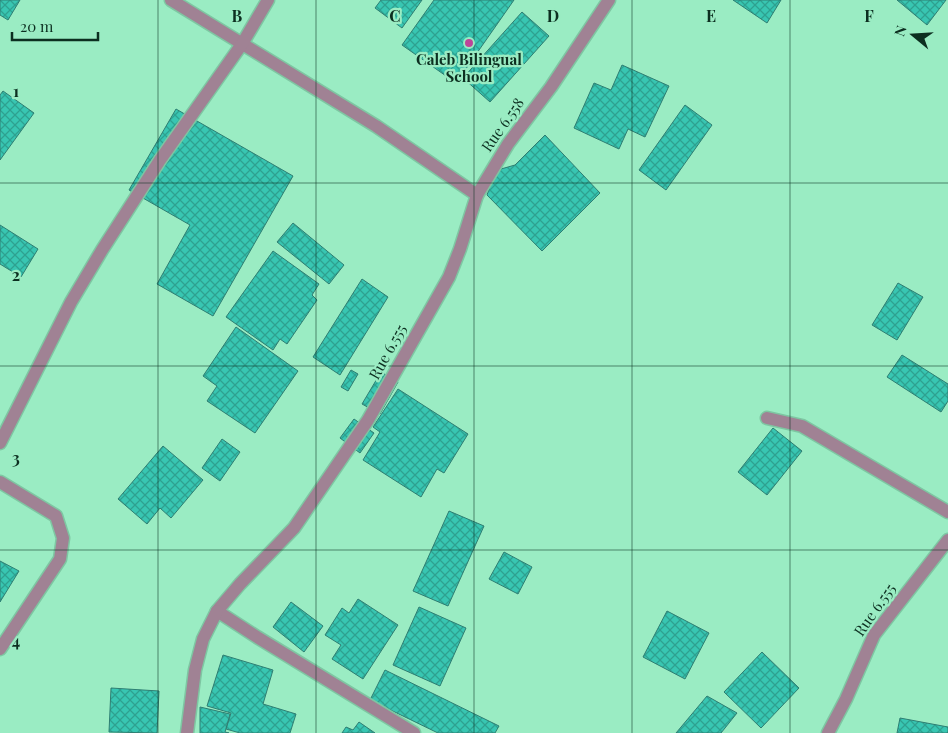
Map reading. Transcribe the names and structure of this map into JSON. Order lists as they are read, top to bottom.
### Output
{
  "streets": {
    "street": ["Rue 6.558", "Rue 6.555"]
  },
  "crossings": [
    ["Rue 6.558", "Rue 6.555"]
  ],
  "places": ["Caleb Bilingual School"],
  "scale_bar": "20 m",
  "north": "left",
  "grid": {
    "columns": [
      "B",
      "C",
      "D",
      "E",
      "F"
    ],
    "rows": [
      "1",
      "2",
      "3",
      "4"
    ]
  }
}
